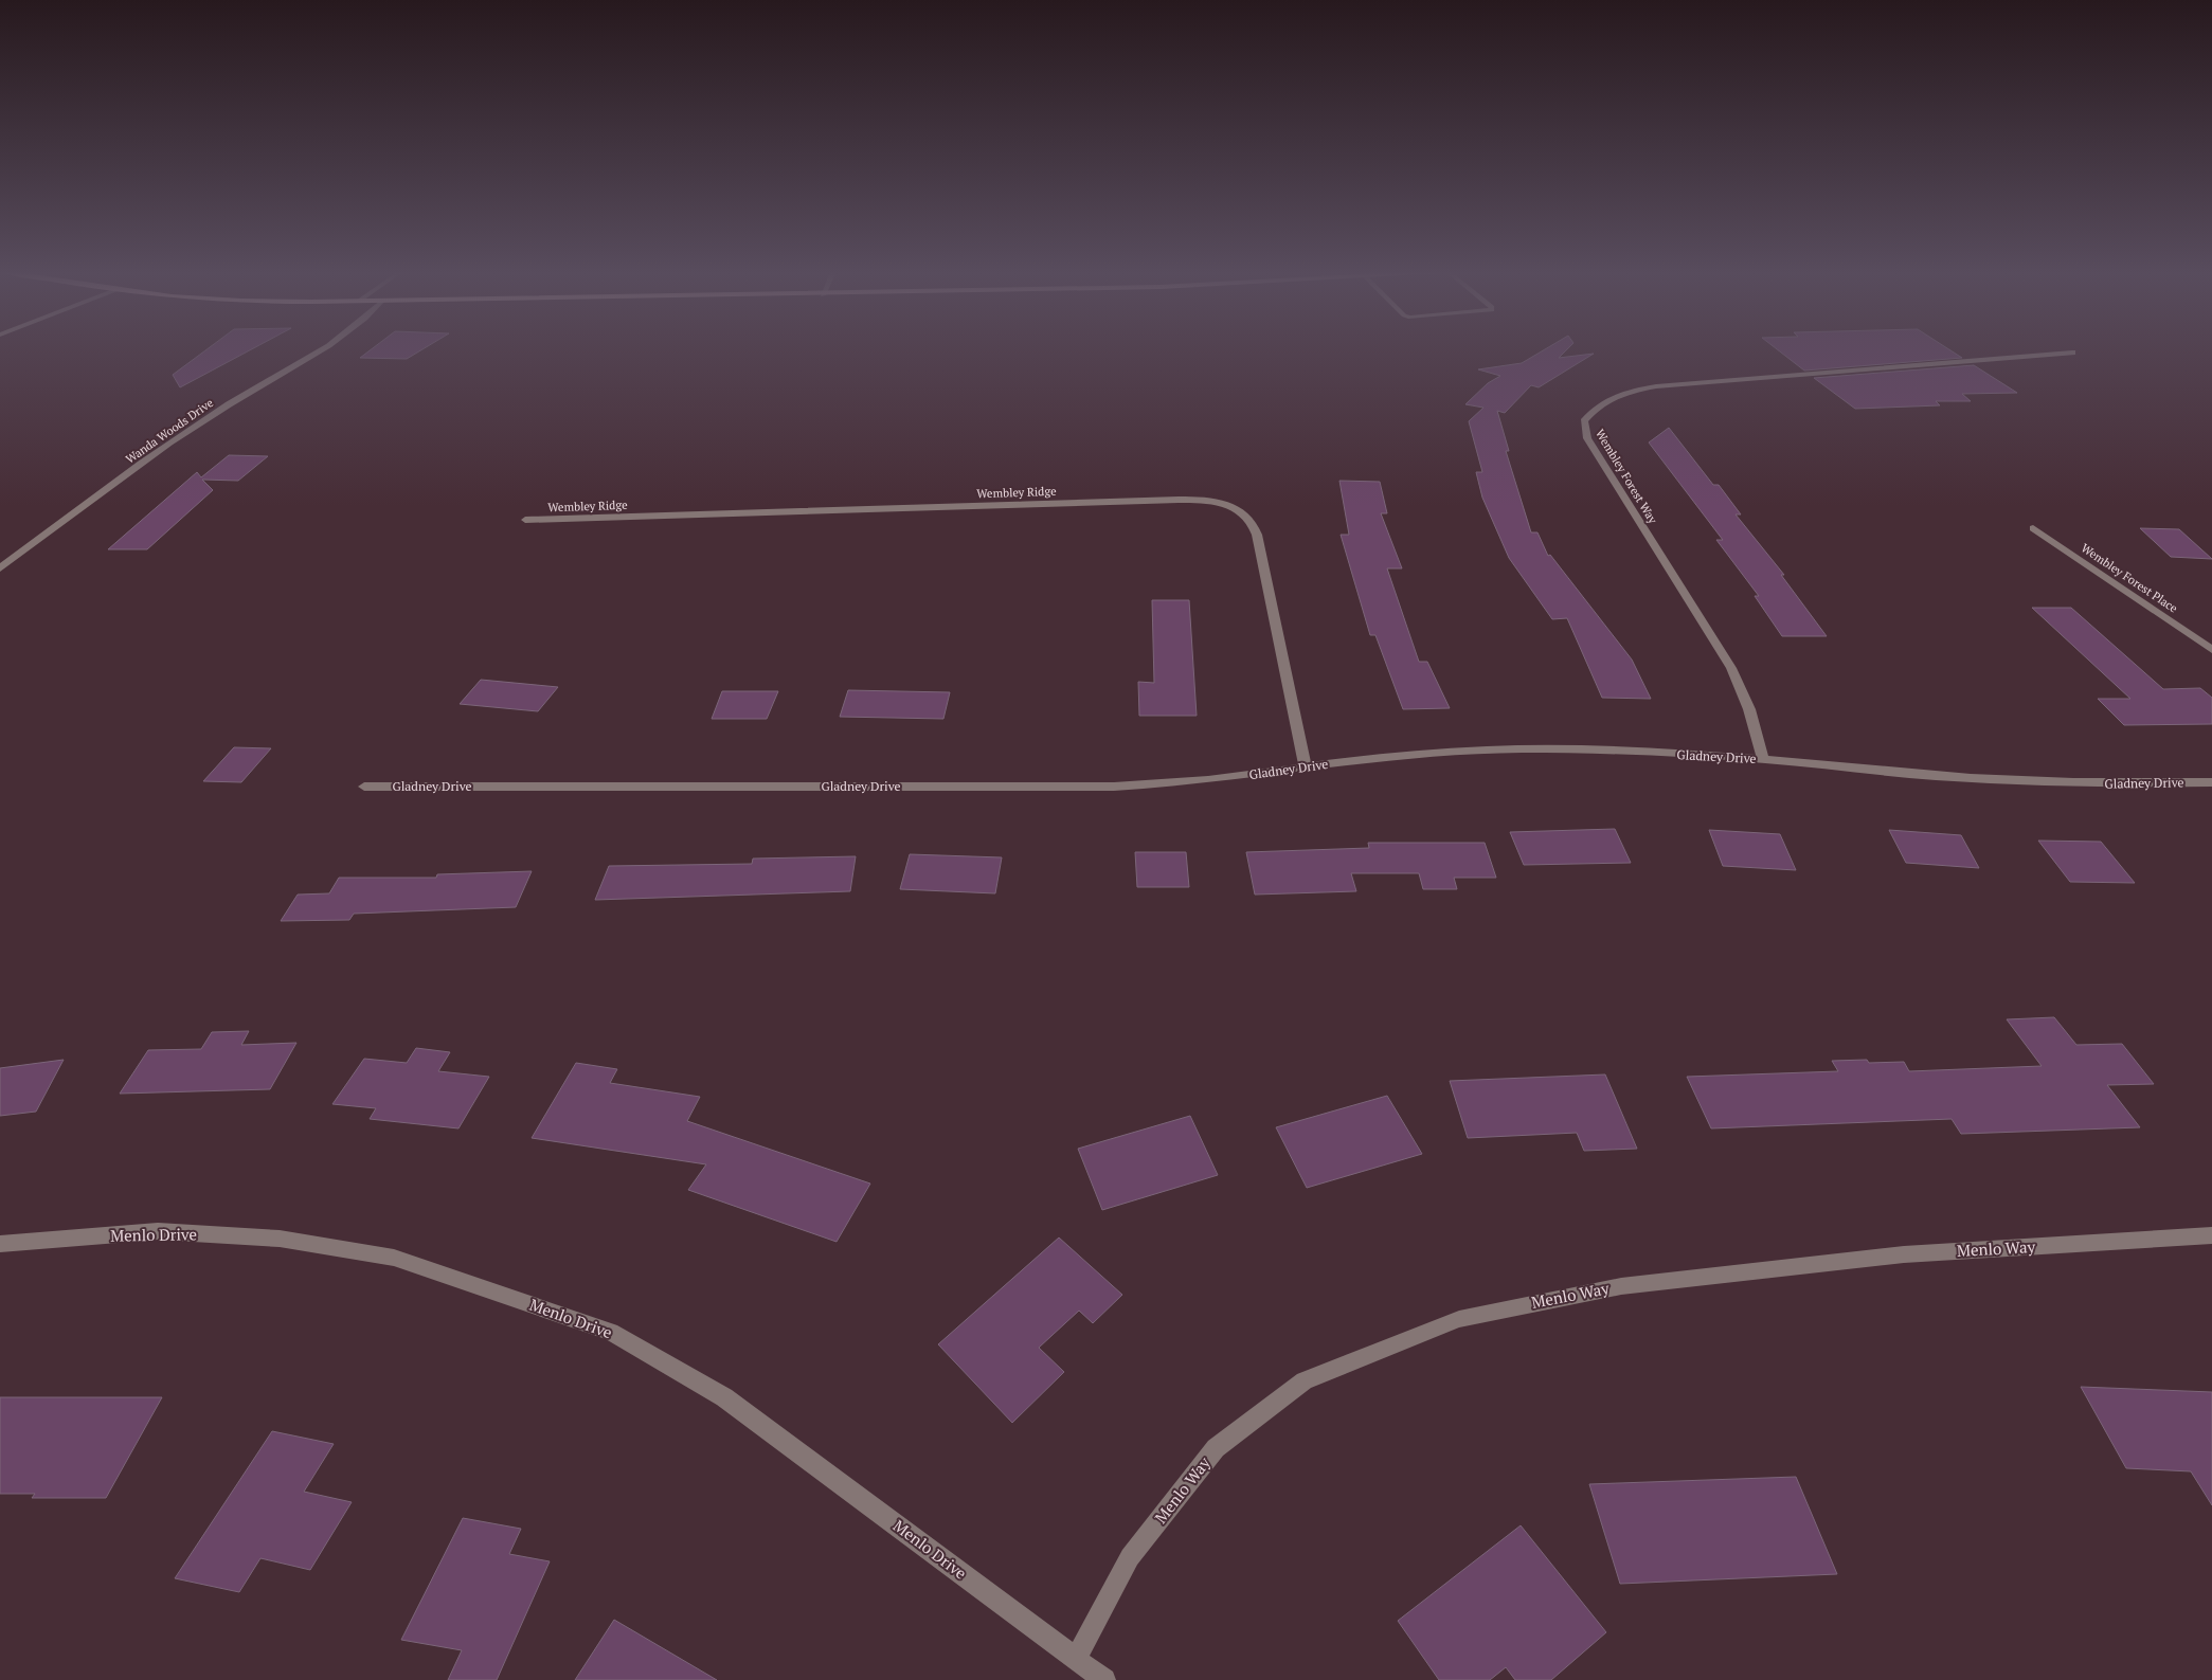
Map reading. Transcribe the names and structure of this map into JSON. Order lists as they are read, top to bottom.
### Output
{
  "streets": {
    "street": [
      "Wanda Woods Drive",
      "Wembley Forest Way",
      "Wembley Ridge",
      "Wembley Forest Place",
      "Gladney Drive",
      "Menlo Drive",
      "Menlo Way"
    ]
  },
  "crossings": [
    ["Wembley Forest Way", "Gladney Drive"],
    ["Wembley Ridge", "Gladney Drive"],
    ["Menlo Drive", "Menlo Way"]
  ]
}
